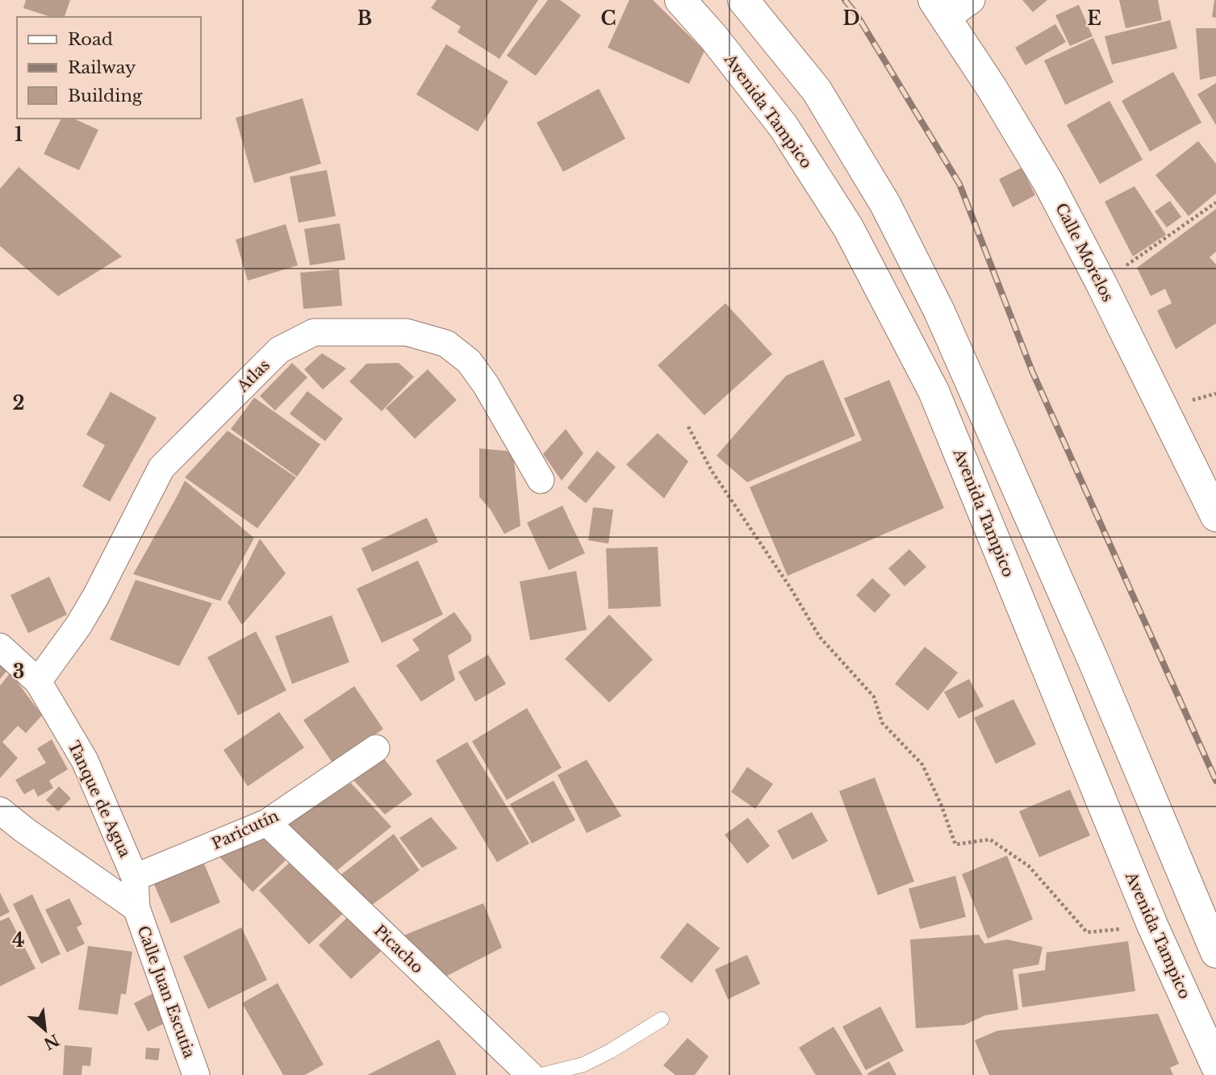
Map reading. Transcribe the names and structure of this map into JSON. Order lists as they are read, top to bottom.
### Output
{
  "streets": {
    "main road": ["Avenida Tampico", "Calle Morelos"],
    "street": [
      "Atlas",
      "Tanque de Agua",
      "Paricutín",
      "Picacho",
      "Calle Juan Escutia"
    ]
  },
  "crossings": [
    ["Atlas", "Tanque de Agua"],
    ["Tanque de Agua", "Paricutín"],
    ["Tanque de Agua", "Calle Juan Escutia"],
    ["Paricutín", "Picacho"]
  ],
  "legend": ["Road", "Railway", "Building"],
  "north": "bottom right",
  "grid": {
    "columns": [
      "B",
      "C",
      "D",
      "E"
    ],
    "rows": [
      "1",
      "2",
      "3",
      "4"
    ]
  }
}
